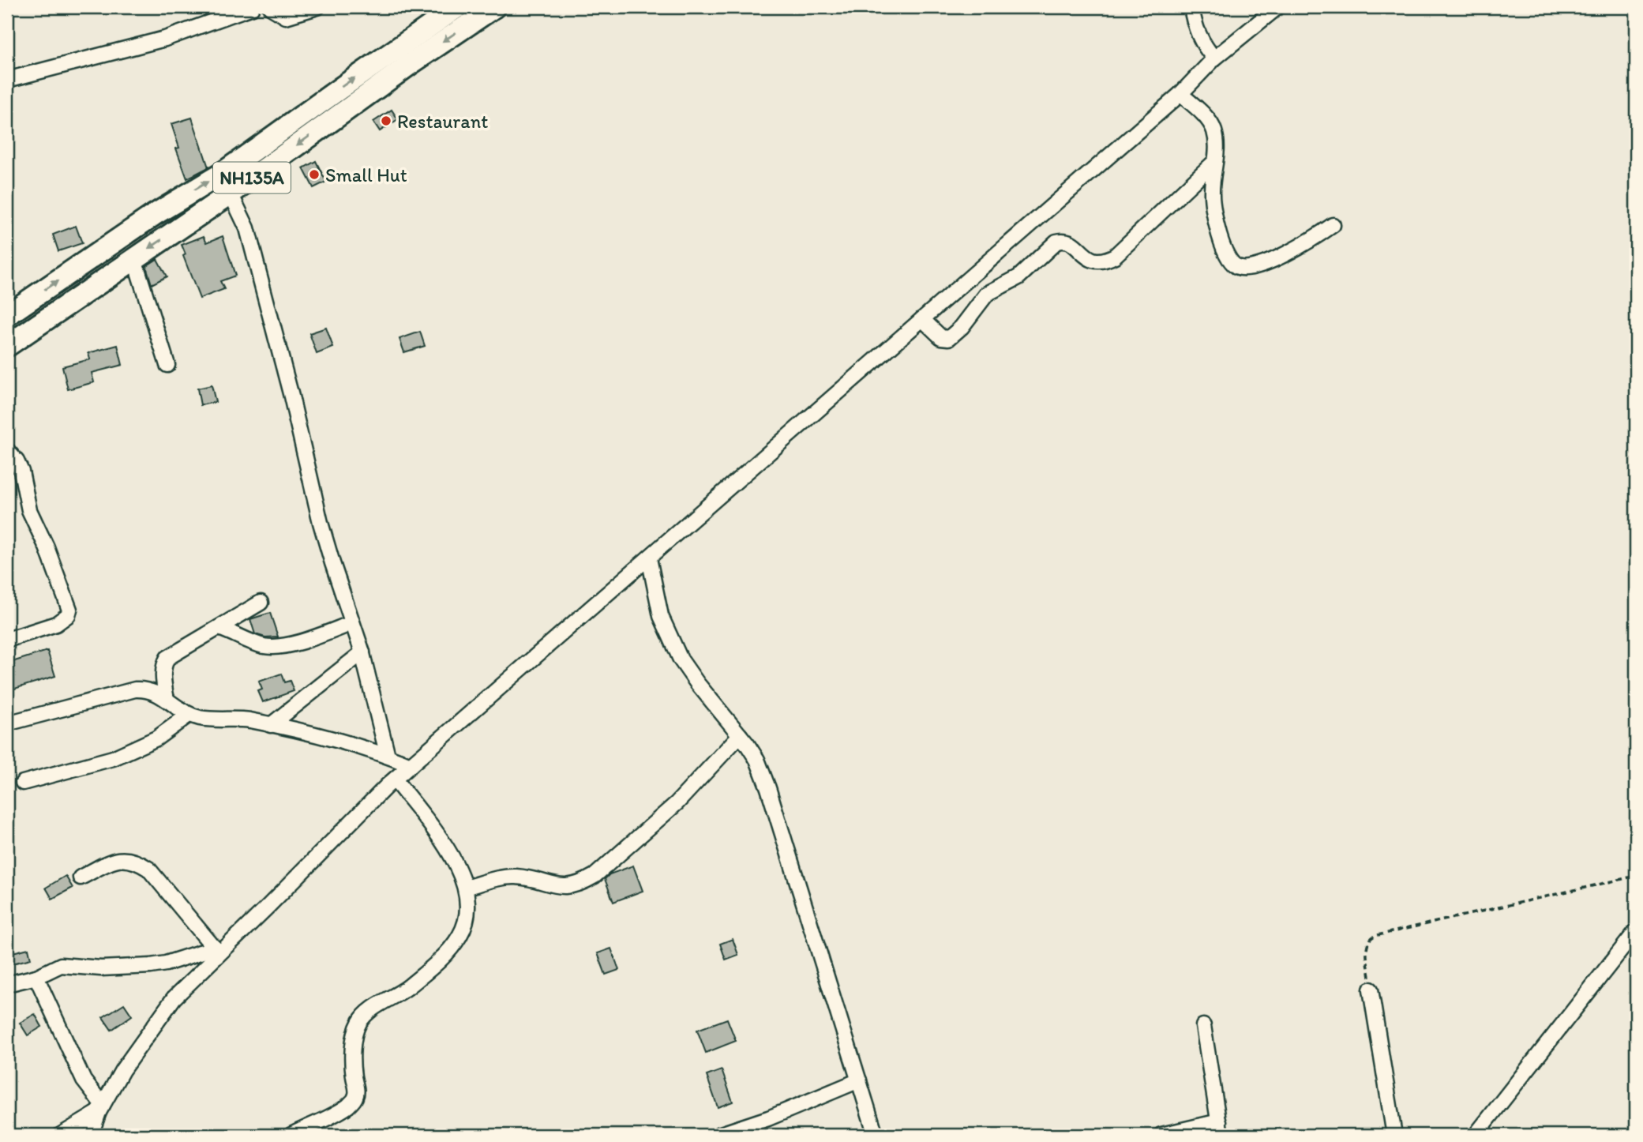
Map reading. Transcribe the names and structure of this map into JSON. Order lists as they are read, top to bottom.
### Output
{
  "streets": {
    "highway": ["NH135A"]
  },
  "places": ["Restaurant", "Small Hut"]
}
